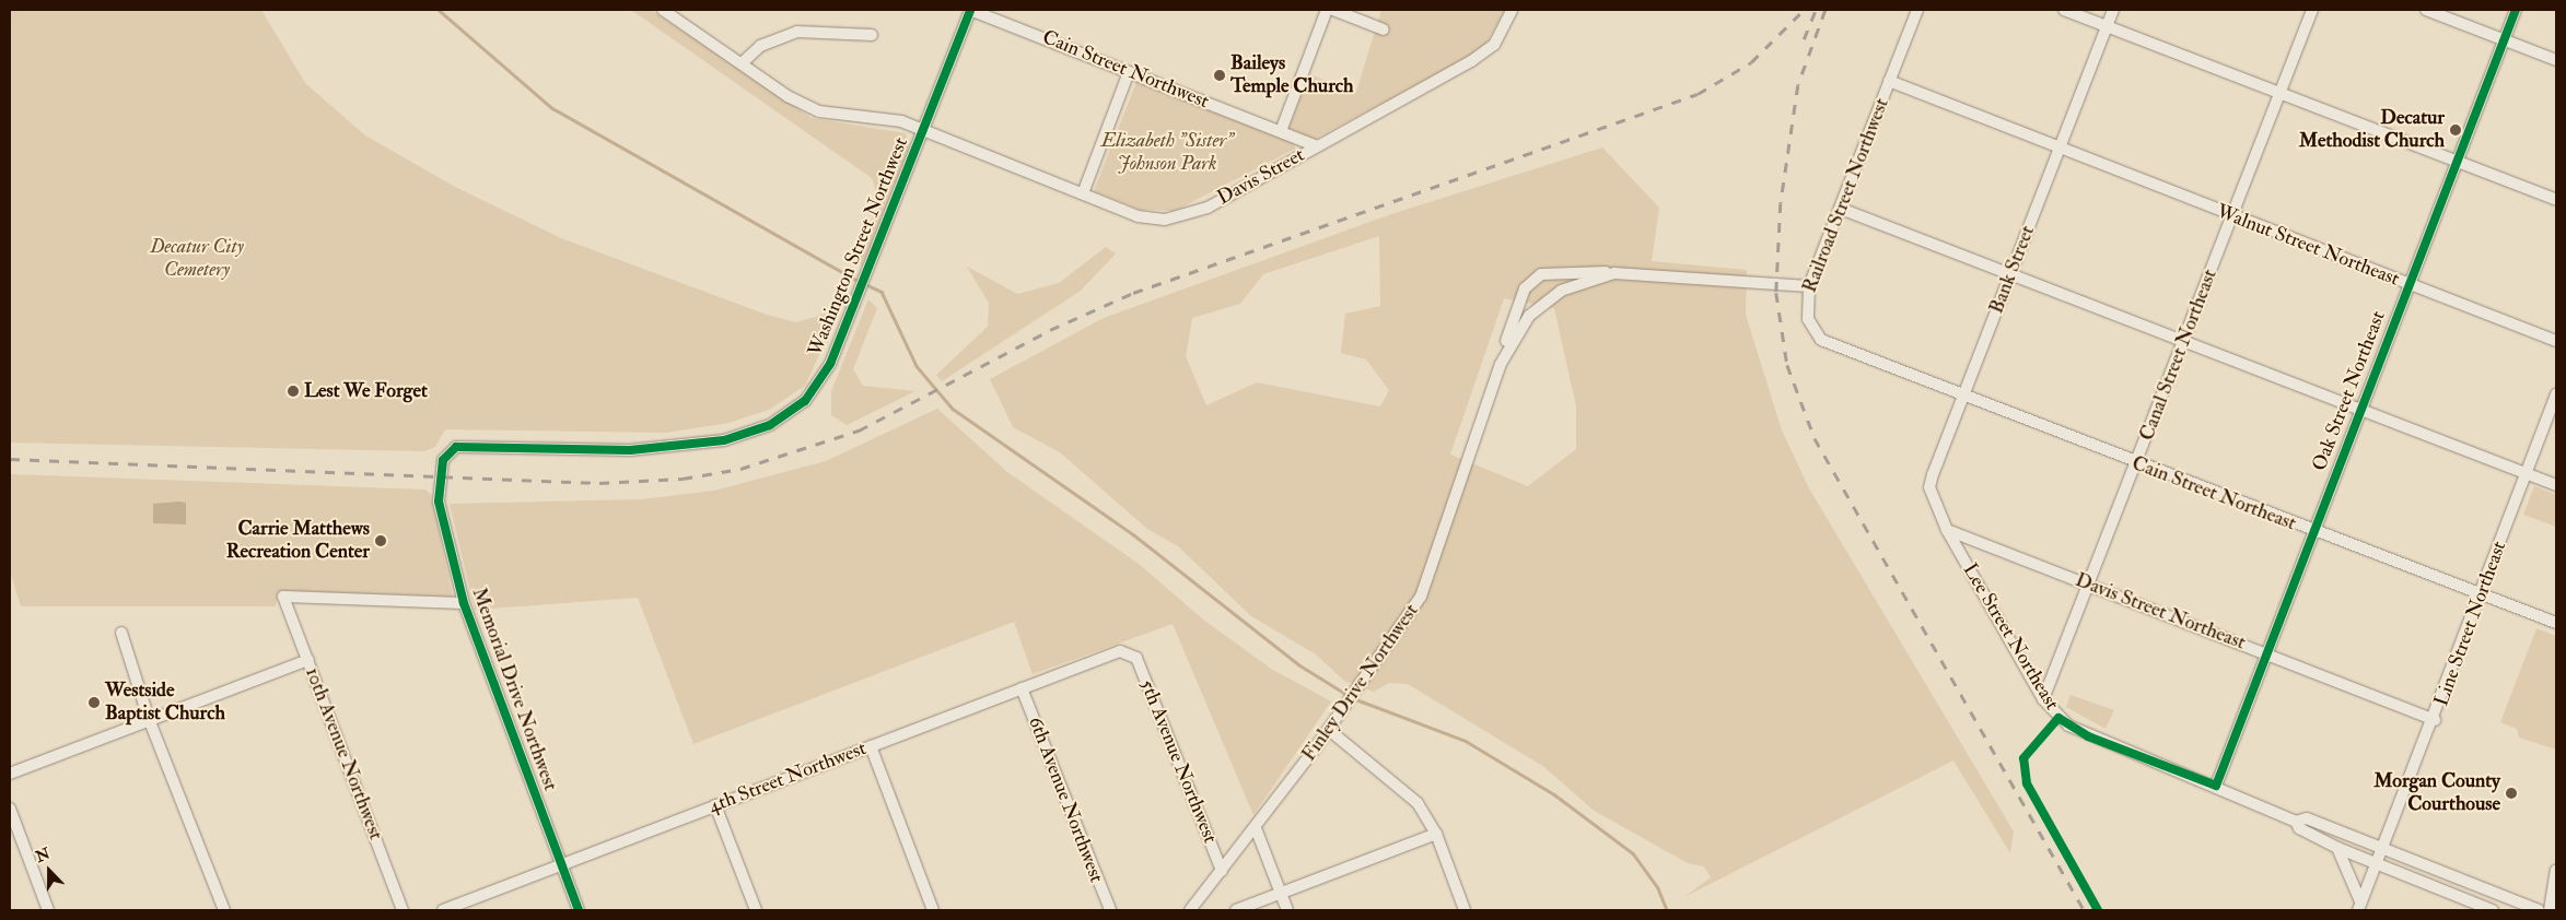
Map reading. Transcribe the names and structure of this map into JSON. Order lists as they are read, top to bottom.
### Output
{
  "streets": {
    "street": [
      "Cain Street Northwest",
      "Davis Street",
      "Railroad Street Northwest",
      "Walnut Street Northeast",
      "Washington Street Northwest",
      "Bank Street",
      "Canal Street Northeast",
      "Oak Street Northeast",
      "Cain Street Northeast",
      "Davis Street Northeast",
      "Line Street Northeast",
      "Lee Street Northeast",
      "Finley Drive Northwest",
      "Memorial Drive Northwest",
      "10th Avenue Northwest",
      "5th Avenue Northwest",
      "4th Street Northwest",
      "6th Avenue Northwest"
    ]
  },
  "crossings": [
    ["Cain Street Northwest", "Davis Street"],
    ["Cain Street Northwest", "Washington Street Northwest"],
    ["Davis Street", "Washington Street Northwest"],
    ["Railroad Street Northwest", "Walnut Street Northeast"],
    ["Railroad Street Northwest", "Bank Street"],
    ["Railroad Street Northwest", "Cain Street Northeast"],
    ["Railroad Street Northwest", "Finley Drive Northwest"],
    ["Walnut Street Northeast", "Bank Street"],
    ["Walnut Street Northeast", "Canal Street Northeast"],
    ["Walnut Street Northeast", "Oak Street Northeast"],
    ["Washington Street Northwest", "Memorial Drive Northwest"],
    ["Bank Street", "Cain Street Northeast"],
    ["Bank Street", "Davis Street Northeast"],
    ["Bank Street", "Lee Street Northeast"],
    ["Canal Street Northeast", "Cain Street Northeast"],
    ["Canal Street Northeast", "Davis Street Northeast"],
    ["Canal Street Northeast", "Lee Street Northeast"],
    ["Oak Street Northeast", "Cain Street Northeast"],
    ["Oak Street Northeast", "Davis Street Northeast"],
    ["Oak Street Northeast", "Lee Street Northeast"],
    ["Cain Street Northeast", "Line Street Northeast"],
    ["Davis Street Northeast", "Line Street Northeast"],
    ["Davis Street Northeast", "Lee Street Northeast"],
    ["Line Street Northeast", "Lee Street Northeast"],
    ["Finley Drive Northwest", "5th Avenue Northwest"],
    ["Memorial Drive Northwest", "10th Avenue Northwest"],
    ["Memorial Drive Northwest", "4th Street Northwest"],
    ["5th Avenue Northwest", "4th Street Northwest"],
    ["4th Street Northwest", "6th Avenue Northwest"]
  ],
  "parks": ["Elizabeth \"Sister\" Johnson Park", "Decatur City Cemetery"],
  "places": [
    "Baileys Temple Church",
    "Decatur Methodist Church",
    "Lest We Forget",
    "Carrie Matthews Recreation Center",
    "Westside Baptist Church",
    "Morgan County Courthouse"
  ],
  "north": "top"
}
